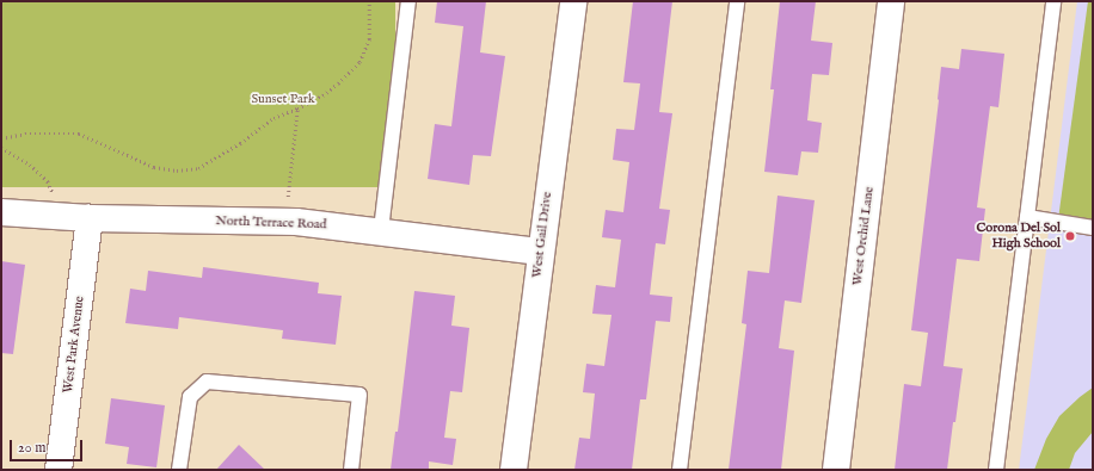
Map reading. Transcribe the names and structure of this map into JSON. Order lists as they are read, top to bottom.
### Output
{
  "streets": {
    "street": [
      "North Terrace Road",
      "West Gail Drive",
      "West Orchid Lane",
      "West Park Avenue"
    ]
  },
  "crossings": [
    ["North Terrace Road", "West Gail Drive"],
    ["North Terrace Road", "West Park Avenue"]
  ],
  "parks": ["Sunset Park"],
  "places": ["Corona Del Sol High School"],
  "scale_bar": "20 m"
}
